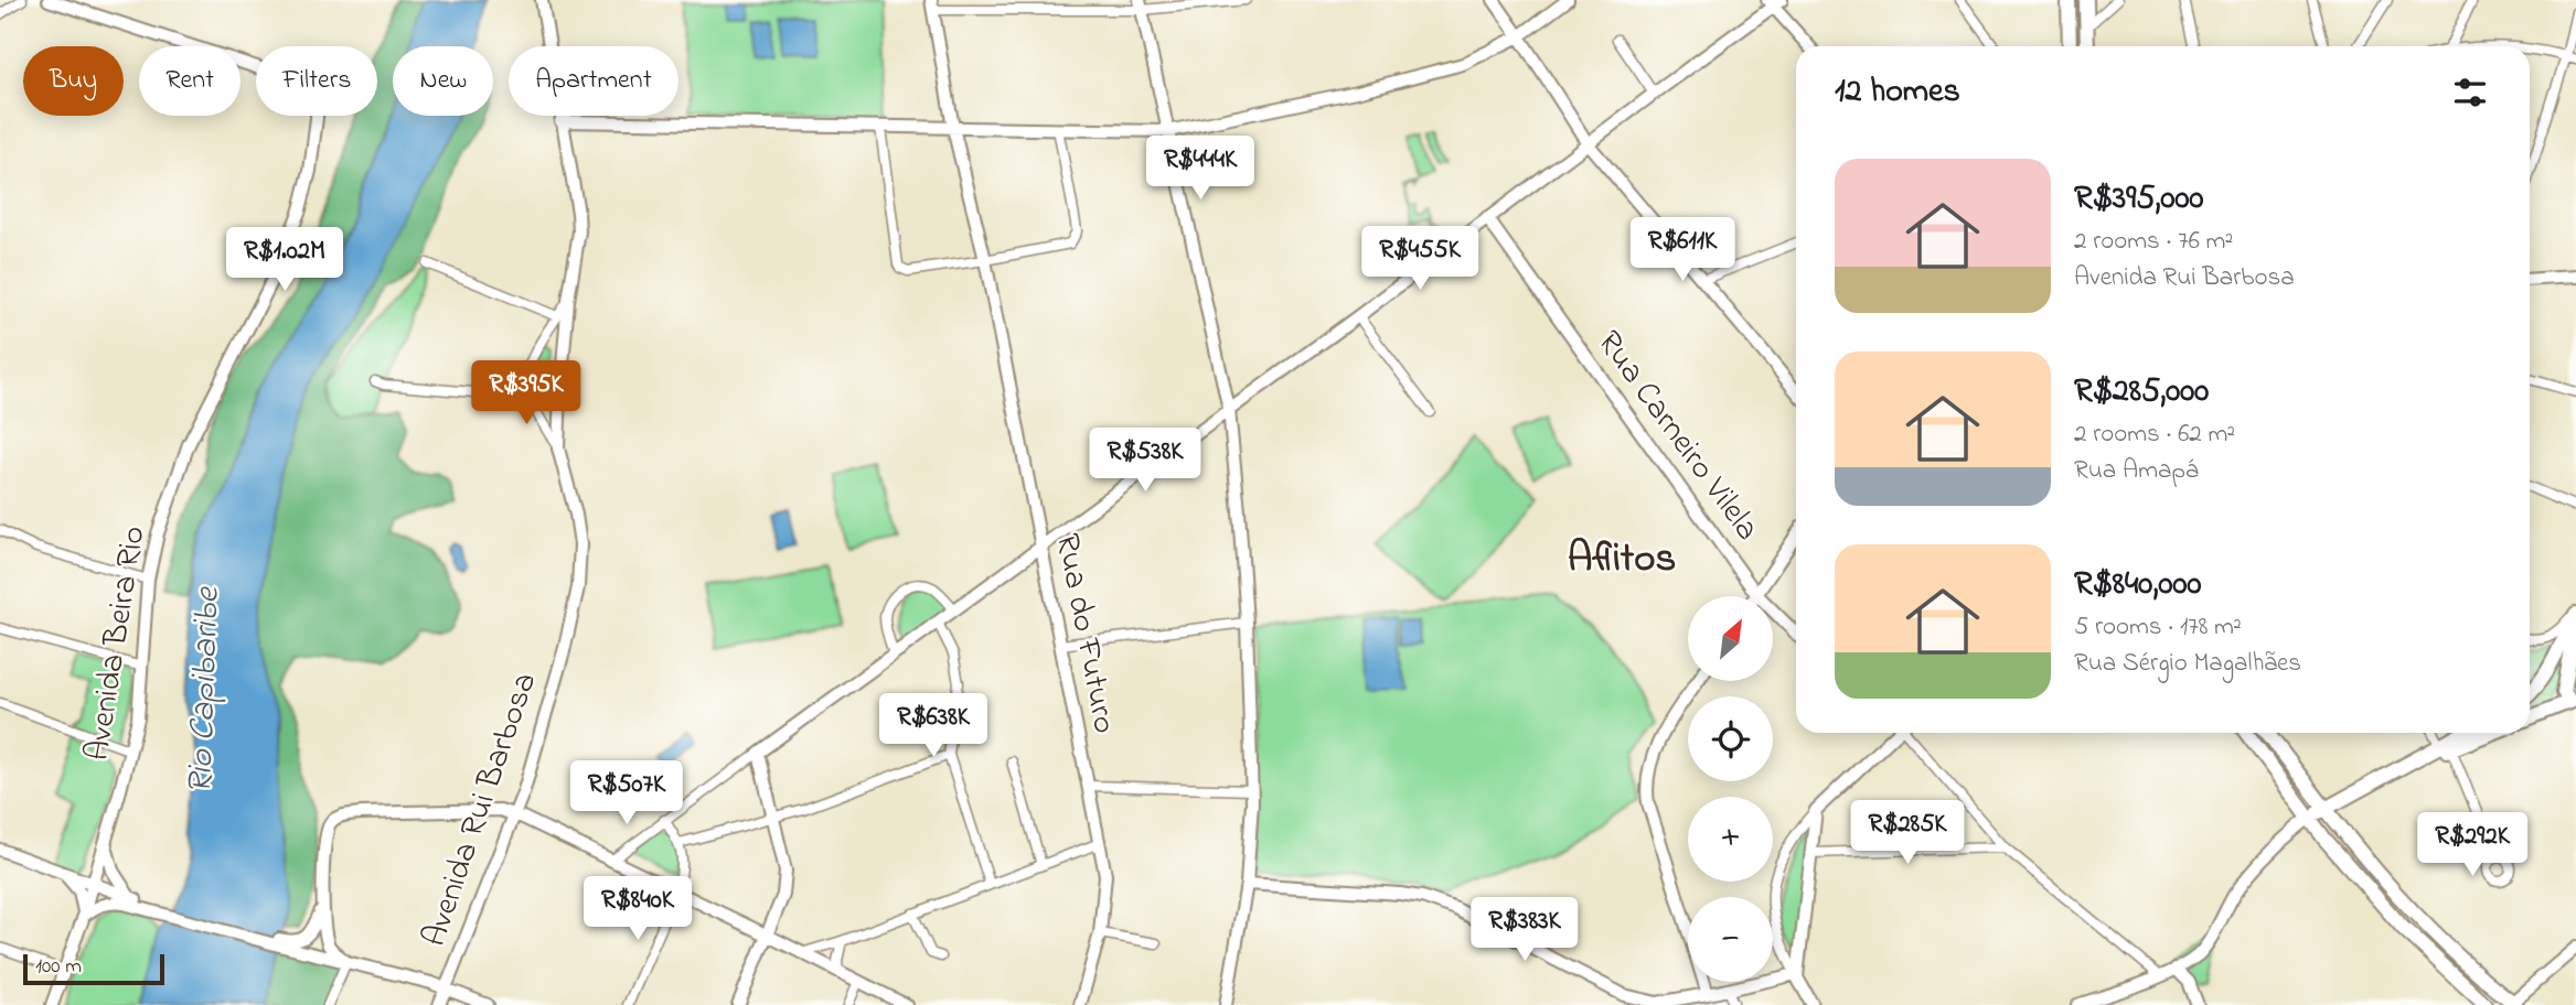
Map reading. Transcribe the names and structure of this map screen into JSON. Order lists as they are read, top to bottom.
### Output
{
  "streets": {
    "street": [
      "Rua Carneiro Vilela",
      "Rua do Futuro",
      "Avenida Beira Rio",
      "Avenida Rui Barbosa"
    ]
  },
  "districts": ["Aflitos"],
  "water": ["Rio Capibaribe"],
  "scale_bar": "100 m",
  "north": "top right",
  "page": {
    "chip": [
      "Buy",
      "Rent",
      "Filters",
      "New",
      "Apartment"
    ],
    "heading": "12 homes",
    "price": [
      "R$444K",
      "R$611K",
      "R$455K",
      "R$1.02M",
      "R$395K",
      "R$538K",
      "R$638K",
      "R$507K",
      "R$285K",
      "R$292K",
      "R$840K",
      "R$383K"
    ],
    "list": [
      {
        "name": "R$395,000",
        "note": "2 rooms · 76 m² · Avenida Rui Barbosa"
      },
      {
        "name": "R$285,000",
        "note": "2 rooms · 62 m² · Rua Amapá"
      },
      {
        "name": "R$840,000",
        "note": "5 rooms · 178 m² · Rua Sérgio Magalhães"
      }
    ],
    "map_buttons": ["+", "−"],
    "scale": "100 m"
  }
}
